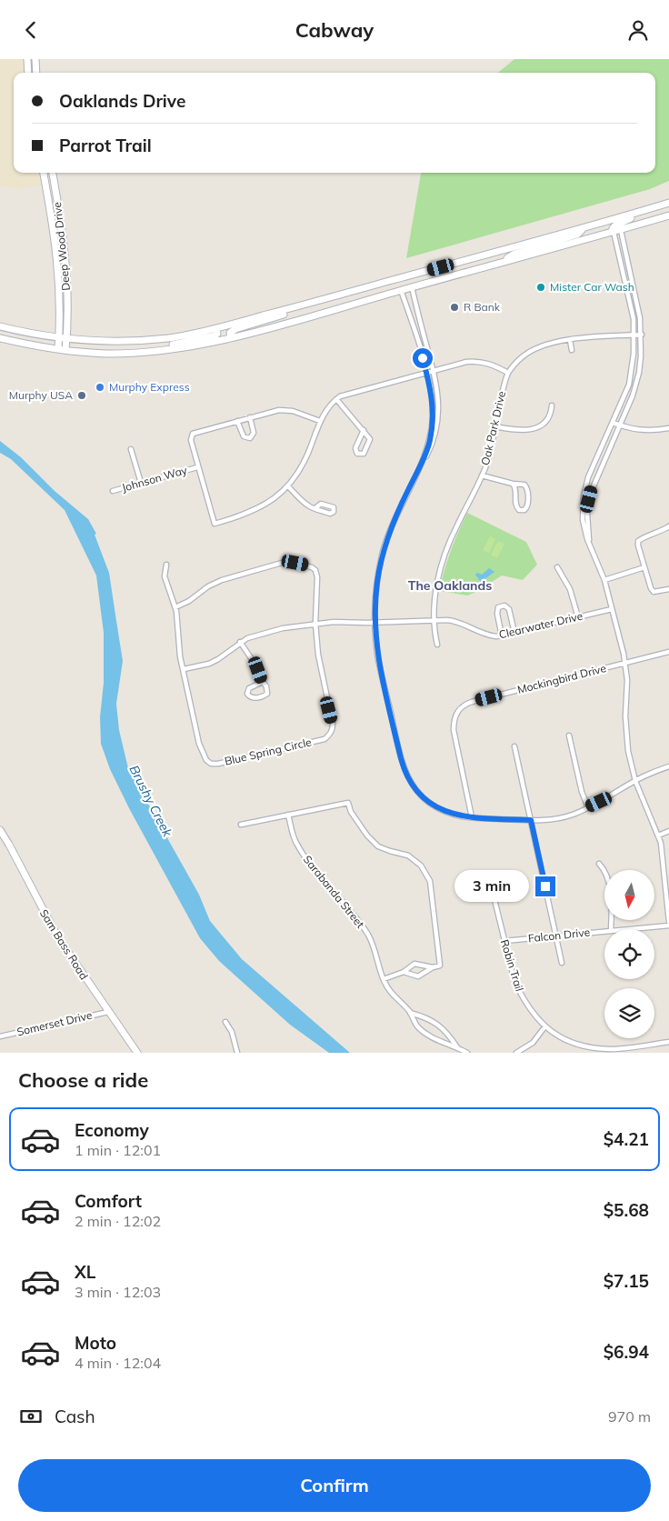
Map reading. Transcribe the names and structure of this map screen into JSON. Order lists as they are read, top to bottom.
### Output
{
  "streets": {
    "main road": ["Deep Wood Drive", "Sam Bass Road"],
    "street": [
      "Oak Park Drive",
      "Johnson Way",
      "Clearwater Drive",
      "Mockingbird Drive",
      "Blue Spring Circle",
      "Sarabanda Street",
      "Falcon Drive",
      "Robin Trail",
      "Somerset Drive"
    ]
  },
  "crossings": [
    ["Oak Park Drive", "Clearwater Drive"],
    ["Clearwater Drive", "Blue Spring Circle"],
    ["Falcon Drive", "Robin Trail"],
    ["Sam Bass Road", "Somerset Drive"]
  ],
  "districts": ["The Oaklands"],
  "water": ["Brushy Creek"],
  "places": [
    "Mister Car Wash",
    "R Bank",
    "Murphy Express",
    "Murphy USA"
  ],
  "north": "bottom",
  "page": {
    "header": "Cabway",
    "banner": ["Oaklands Drive", "Parrot Trail"],
    "bubble": "3 min",
    "heading": "Choose a ride",
    "list": [
      {
        "name": "Economy",
        "note": "1 min · 12:01",
        "value": "$4.21"
      },
      {
        "name": "Comfort",
        "note": "2 min · 12:02",
        "value": "$5.68"
      },
      {
        "name": "XL",
        "note": "3 min · 12:03",
        "value": "$7.15"
      },
      {
        "name": "Moto",
        "note": "4 min · 12:04",
        "value": "$6.94"
      }
    ],
    "pay": ["Cash", "970 m"],
    "buttons": "Confirm"
  }
}
